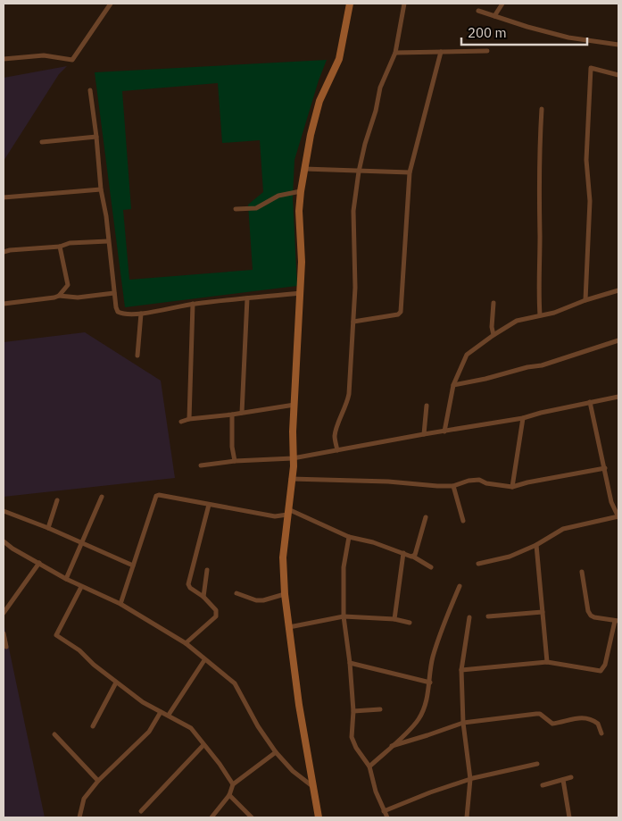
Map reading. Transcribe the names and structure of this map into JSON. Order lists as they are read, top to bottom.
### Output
{
  "scale_bar": "200 m"
}
